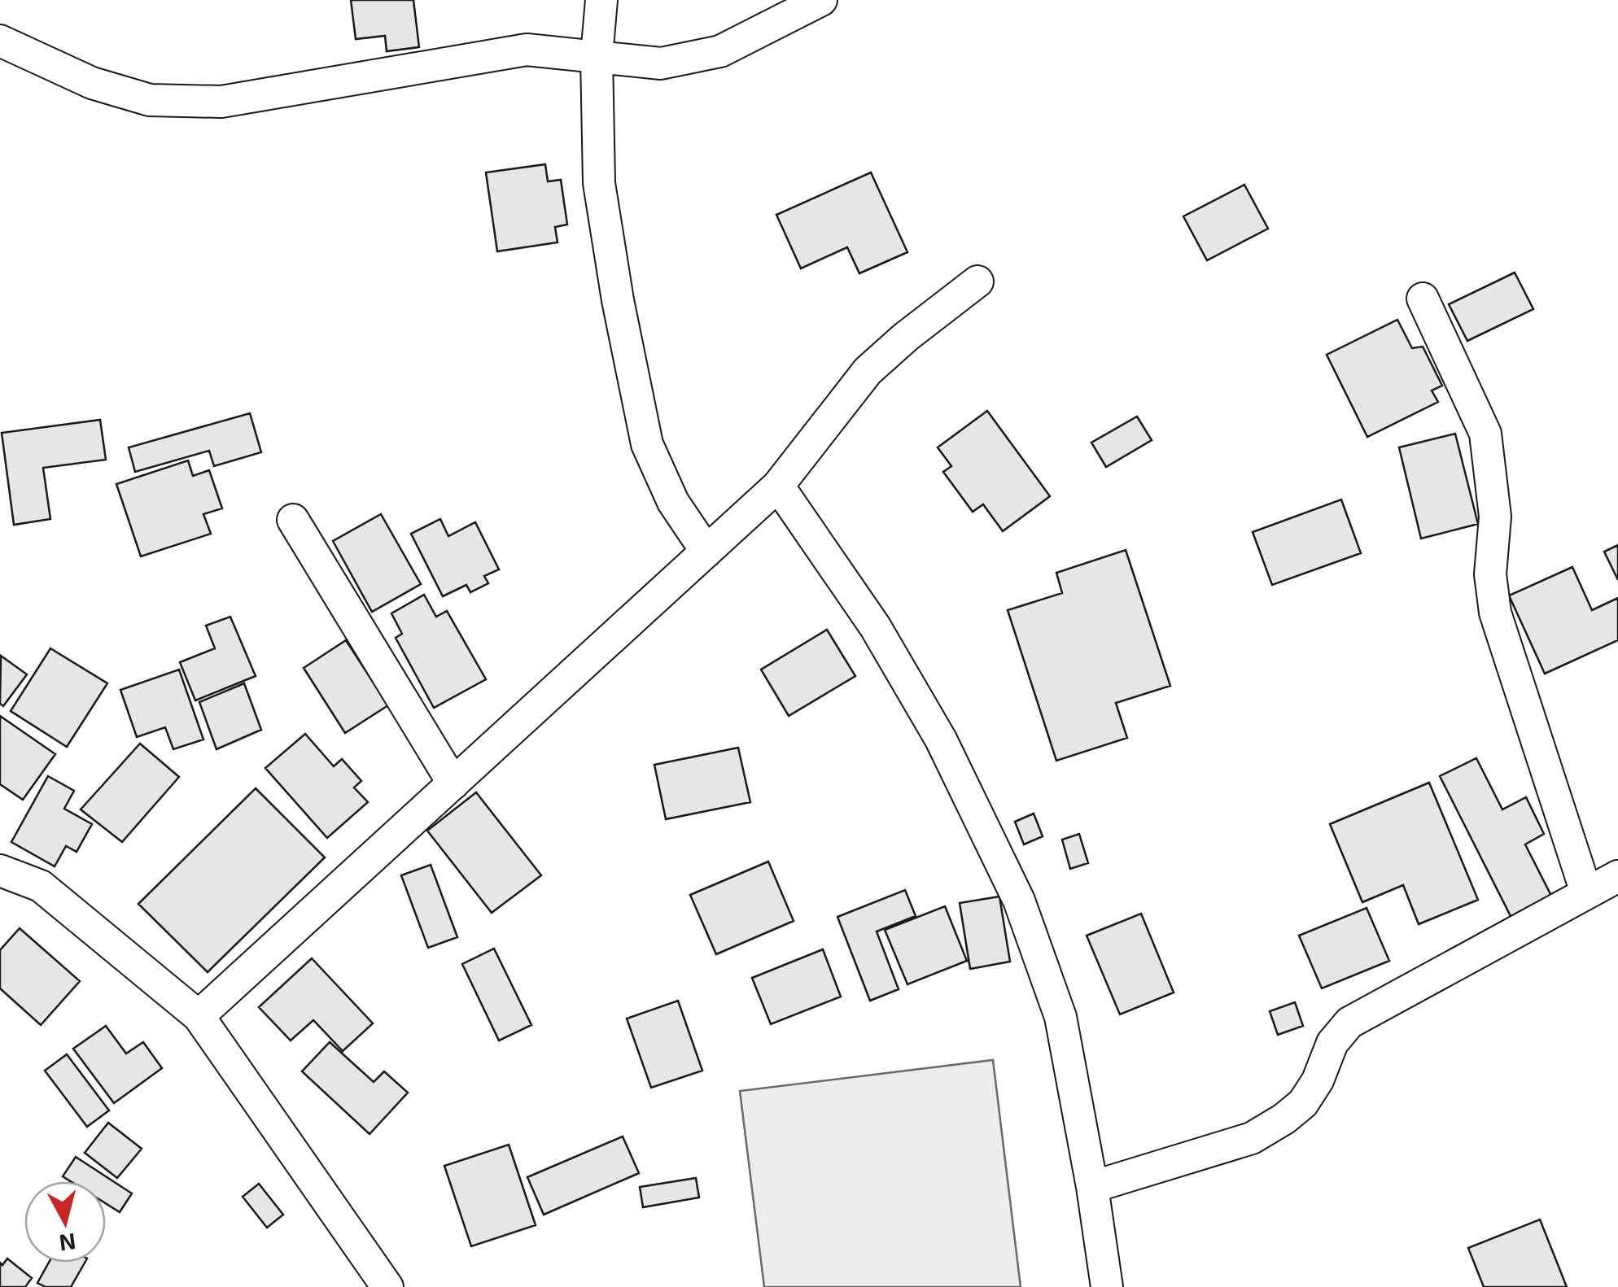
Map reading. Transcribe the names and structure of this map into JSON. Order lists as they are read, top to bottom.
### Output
{
  "north": "bottom"
}
